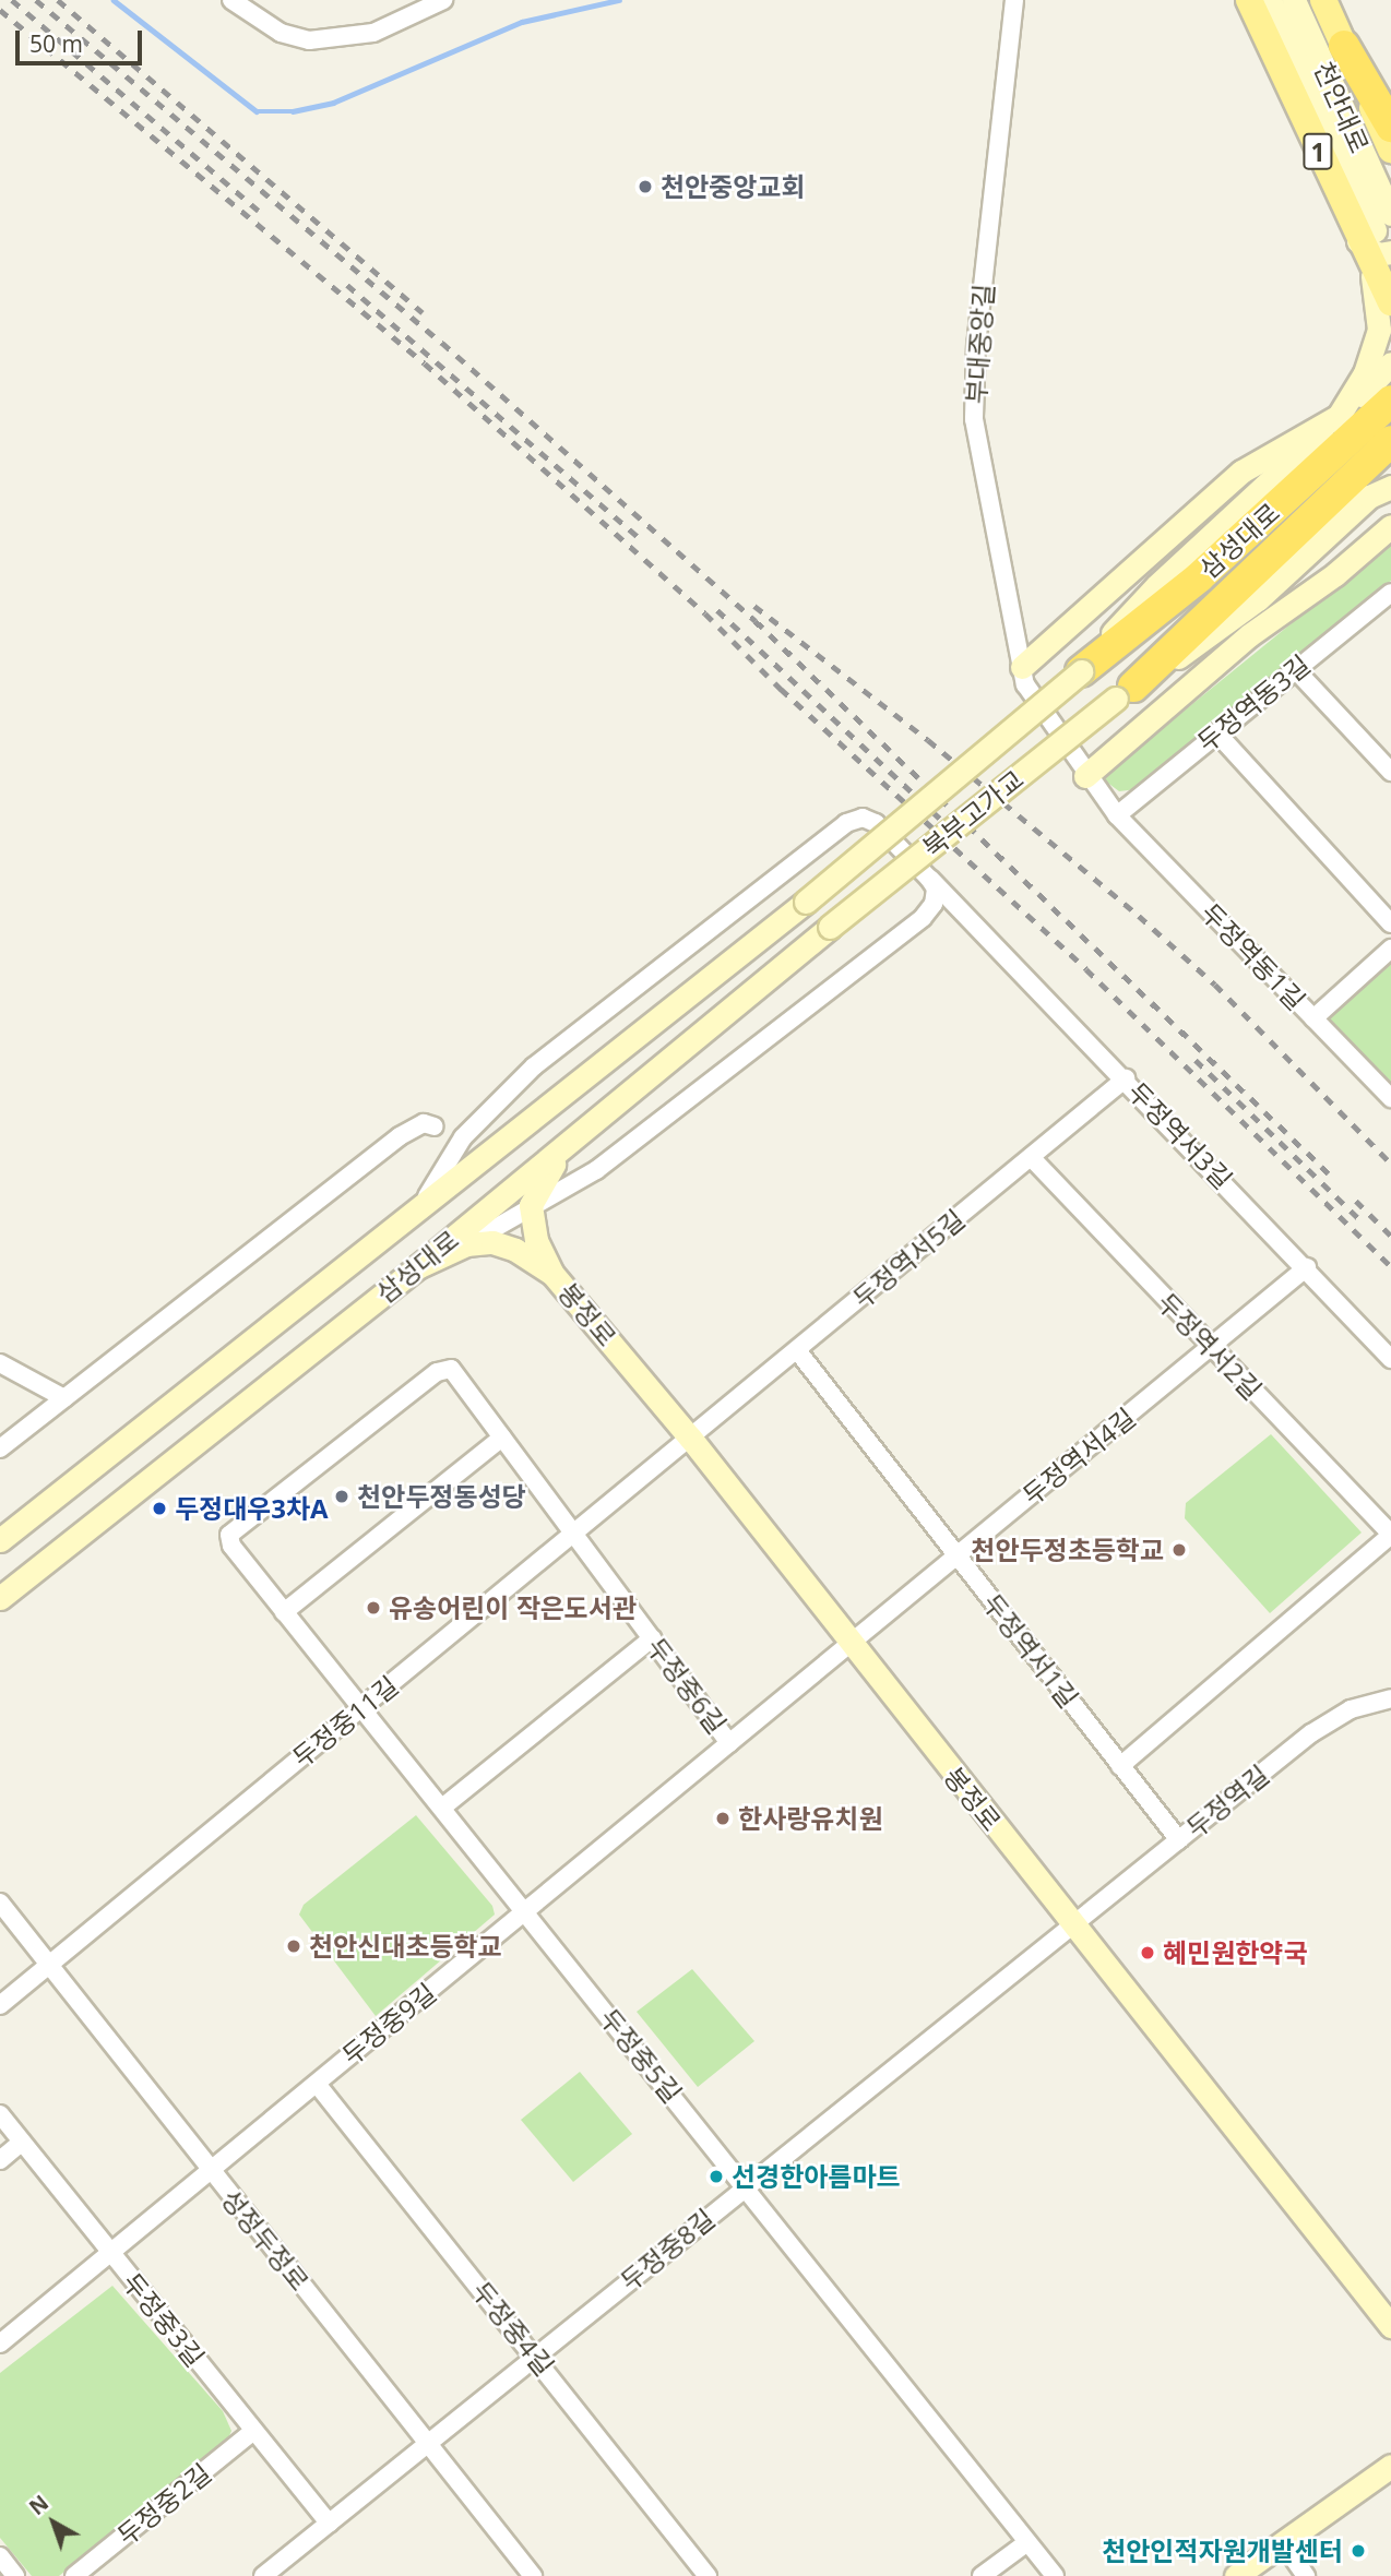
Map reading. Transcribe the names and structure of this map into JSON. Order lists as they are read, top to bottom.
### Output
{
  "streets": {
    "highway": ["삼성대로"],
    "main road": [
      "천안대로",
      "1",
      "북부고가교",
      "봉정로"
    ],
    "street": [
      "부대중앙길",
      "두정역동3길",
      "두정역동1길",
      "두정역서3길",
      "두정역서5길",
      "두정역서2길",
      "두정역서4길",
      "두정역서1길",
      "두정중6길",
      "두정중11길",
      "두정역길",
      "두정중9길",
      "두정중5길",
      "성정두정로",
      "두정중8길",
      "두정중3길",
      "두정중4길",
      "두정중2길"
    ]
  },
  "crossings": [
    ["천안대로", "1"],
    ["천안대로", "북부고가교"],
    ["부대중앙길", "두정역동1길"],
    ["삼성대로", "북부고가교"],
    ["삼성대로", "두정역서3길"],
    ["두정역동3길", "두정역동1길"],
    ["두정역서3길", "두정역서5길"],
    ["두정역서3길", "두정역서4길"],
    ["두정역서5길", "봉정로"],
    ["두정역서5길", "두정역서2길"],
    ["두정역서5길", "두정역서1길"],
    ["두정역서5길", "두정중11길"],
    ["봉정로", "두정역서4길"],
    ["봉정로", "두정중11길"],
    ["봉정로", "두정역길"],
    ["봉정로", "두정중9길"],
    ["봉정로", "두정중8길"],
    ["두정역서2길", "두정역서4길"],
    ["두정역서4길", "두정역서1길"],
    ["두정역서4길", "두정중9길"],
    ["두정역서1길", "두정역길"],
    ["두정중6길", "두정중11길"],
    ["두정중6길", "두정중9길"],
    ["두정중6길", "두정중5길"],
    ["두정중11길", "두정중5길"],
    ["두정중11길", "성정두정로"],
    ["두정역길", "두정중8길"],
    ["두정중9길", "두정중5길"],
    ["두정중9길", "성정두정로"],
    ["두정중9길", "두정중3길"],
    ["두정중9길", "두정중4길"],
    ["두정중5길", "두정중8길"],
    ["성정두정로", "두정중8길"],
    ["두정중8길", "두정중3길"],
    ["두정중8길", "두정중4길"],
    ["두정중3길", "두정중2길"]
  ],
  "places": [
    "천안중앙교회",
    "천안두정동성당",
    "두정대우3차A",
    "천안두정초등학교",
    "유송어린이 작은도서관",
    "한사랑유치원",
    "천안신대초등학교",
    "혜민원한약국",
    "선경한아름마트",
    "천안인적자원개발센터"
  ],
  "scale_bar": "50 m",
  "north": "top left"
}
